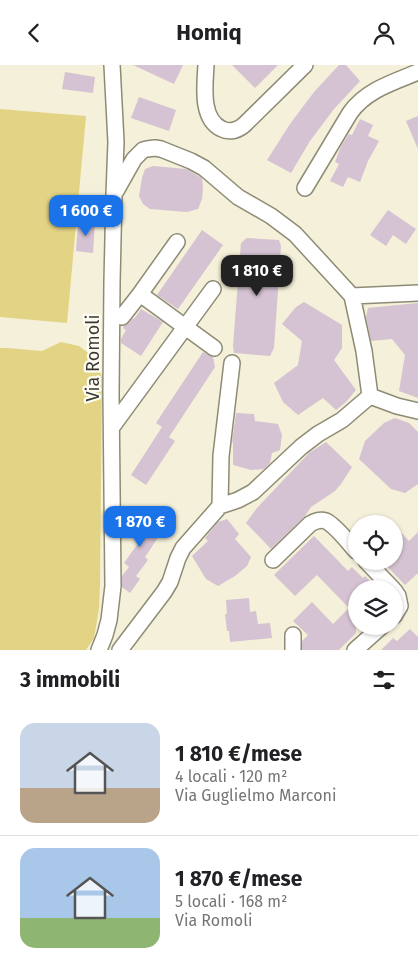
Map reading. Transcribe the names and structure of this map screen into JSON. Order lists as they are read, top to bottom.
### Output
{
  "streets": {
    "street": ["Via Romoli"]
  },
  "page": {
    "header": "Homiq",
    "price": ["1 600 €", "1 810 €", "1 870 €"],
    "heading": "3 immobili",
    "list": [
      {
        "name": "1 810 €/mese",
        "note": "4 locali · 120 m² · Via Guglielmo Marconi"
      },
      {
        "name": "1 870 €/mese",
        "note": "5 locali · 168 m² · Via Romoli"
      }
    ]
  }
}
